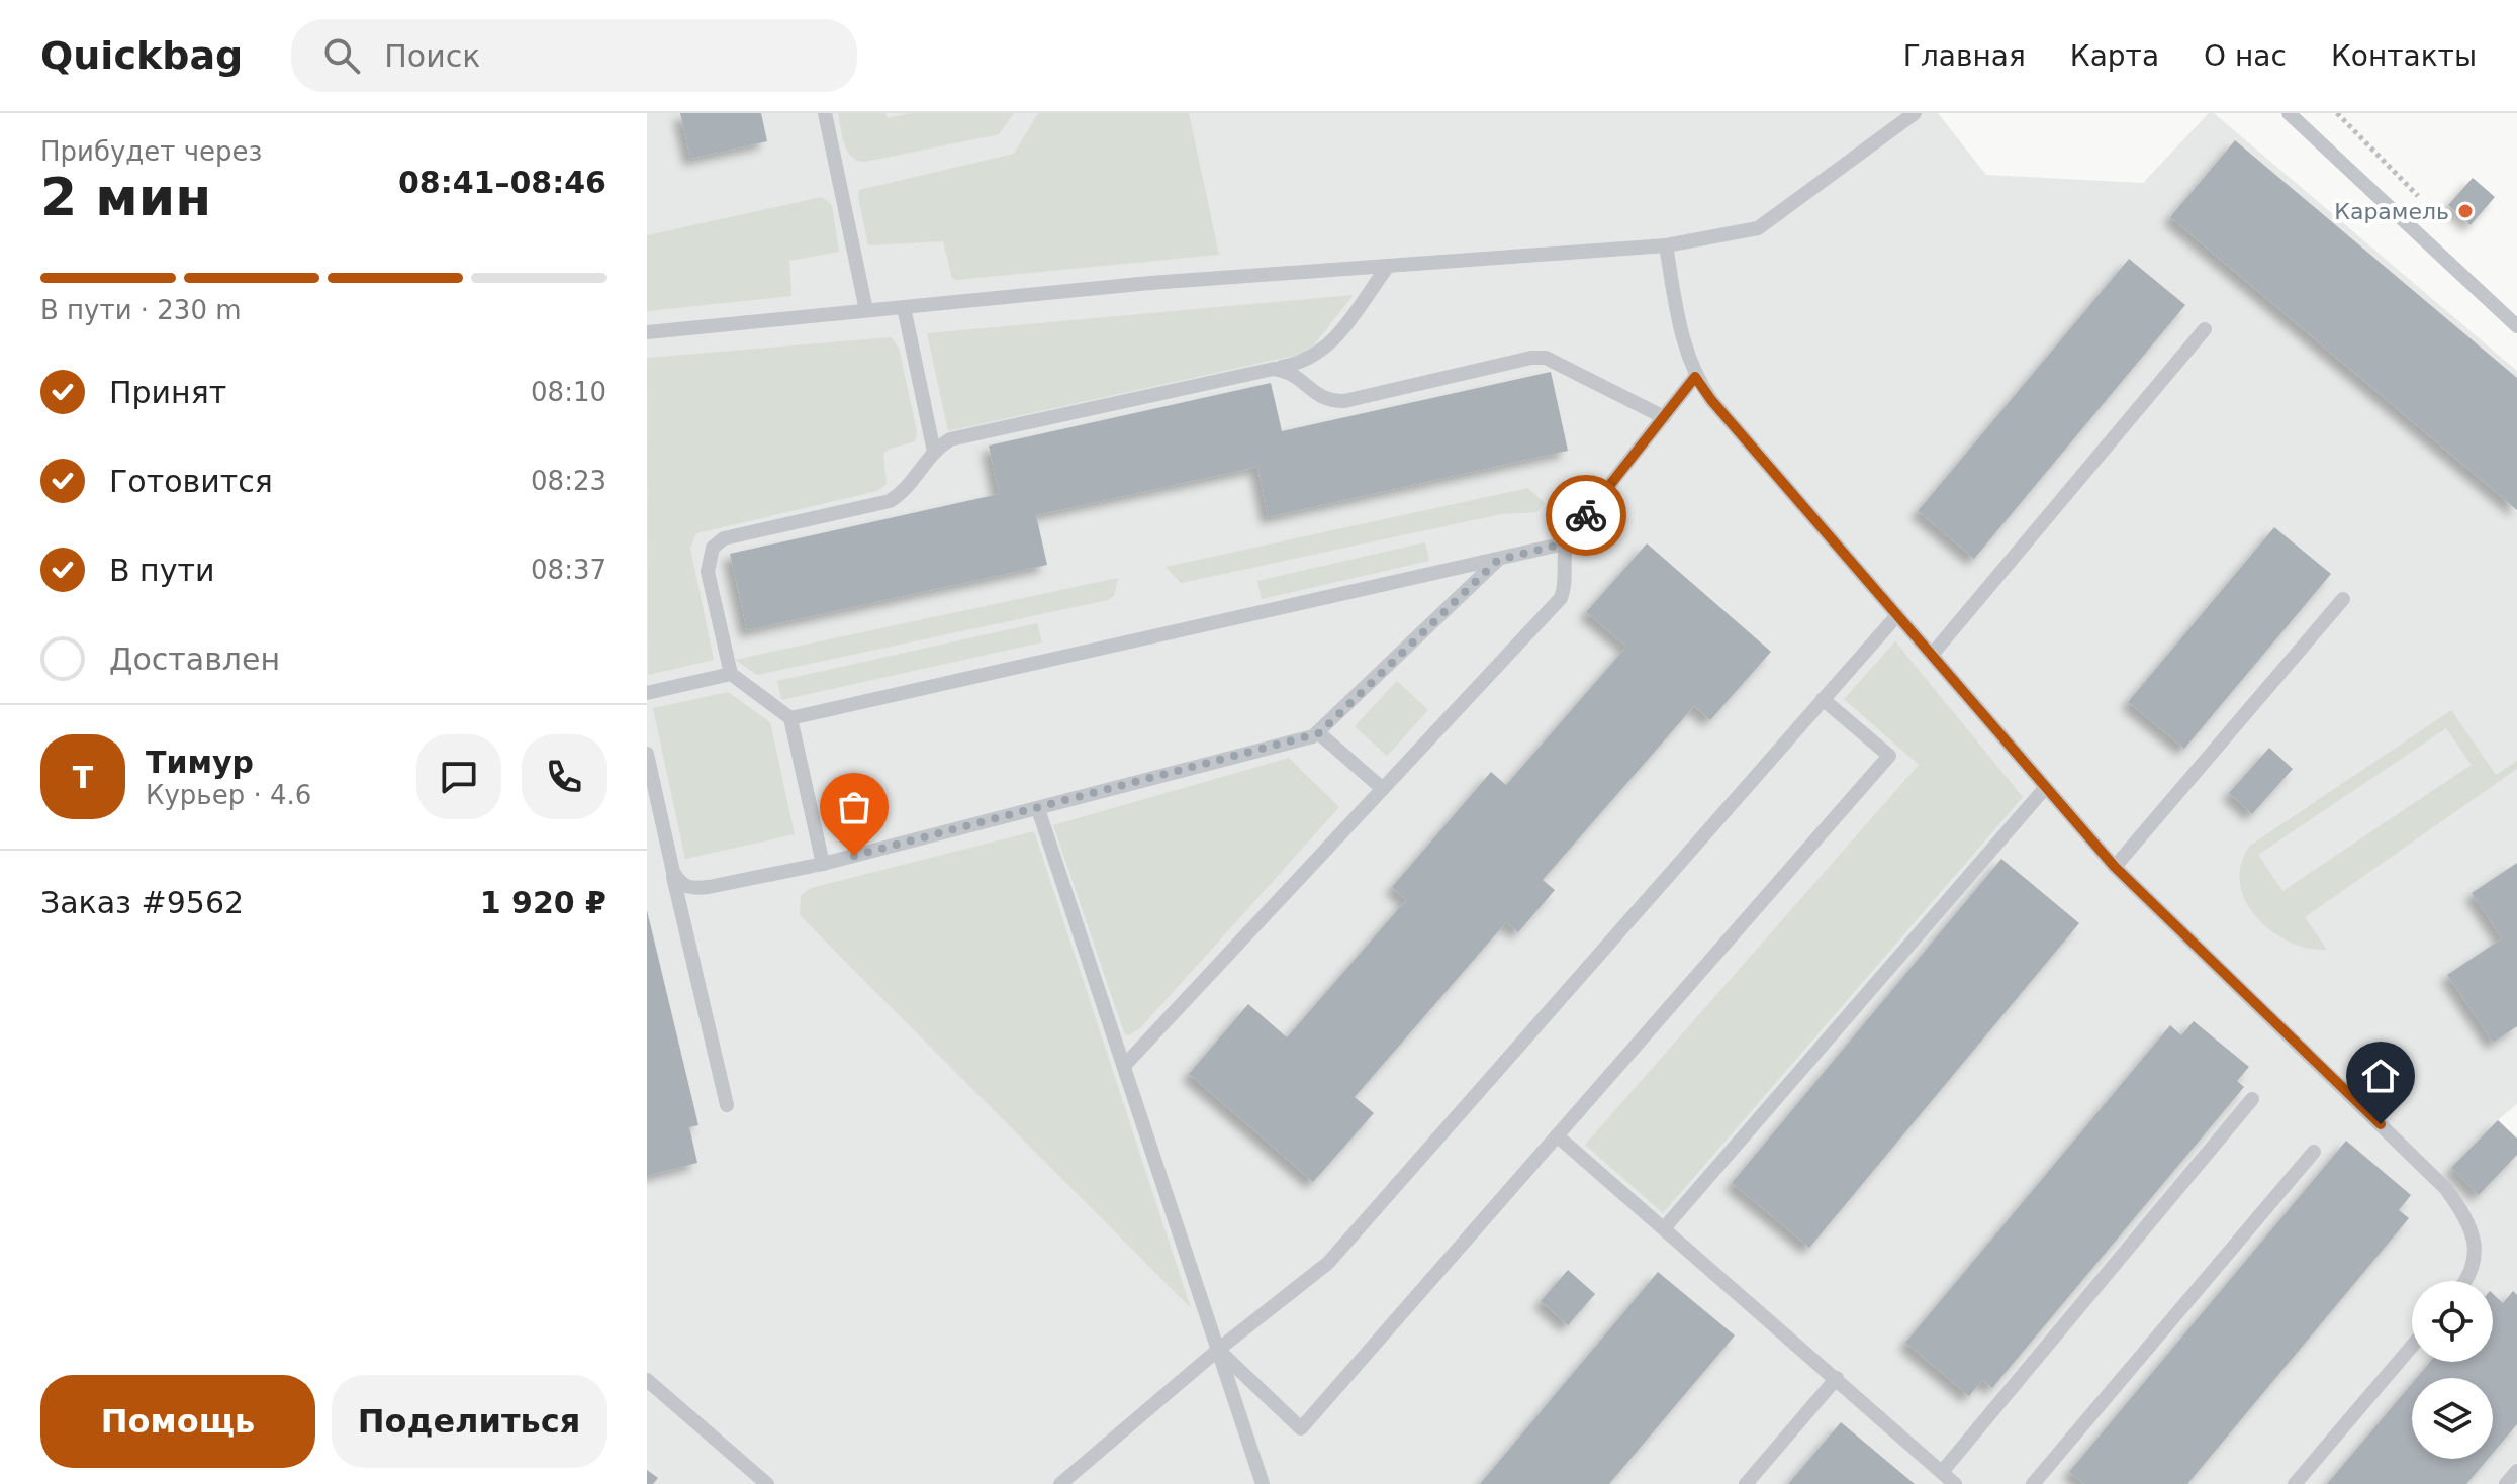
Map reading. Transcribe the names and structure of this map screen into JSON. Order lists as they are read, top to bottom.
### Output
{
  "places": ["Карамель"],
  "page": {
    "header": "Quickbag",
    "search": "Поиск",
    "nav": [
      "Главная",
      "Карта",
      "О нас",
      "Контакты"
    ],
    "heading": ["2 мин", "Прибудет через", "08:41–08:46"],
    "panel": [
      "Тимур",
      "Курьер · 4.6",
      "Заказ #9562",
      "1 920 ₽"
    ],
    "bar": "В пути · 230 m",
    "list": [
      ["Принят", "08:10"],
      ["Готовится", "08:23"],
      ["В пути", "08:37"],
      "Доставлен"
    ],
    "round": "Т",
    "buttons": ["Помощь", "Поделиться"]
  }
}
